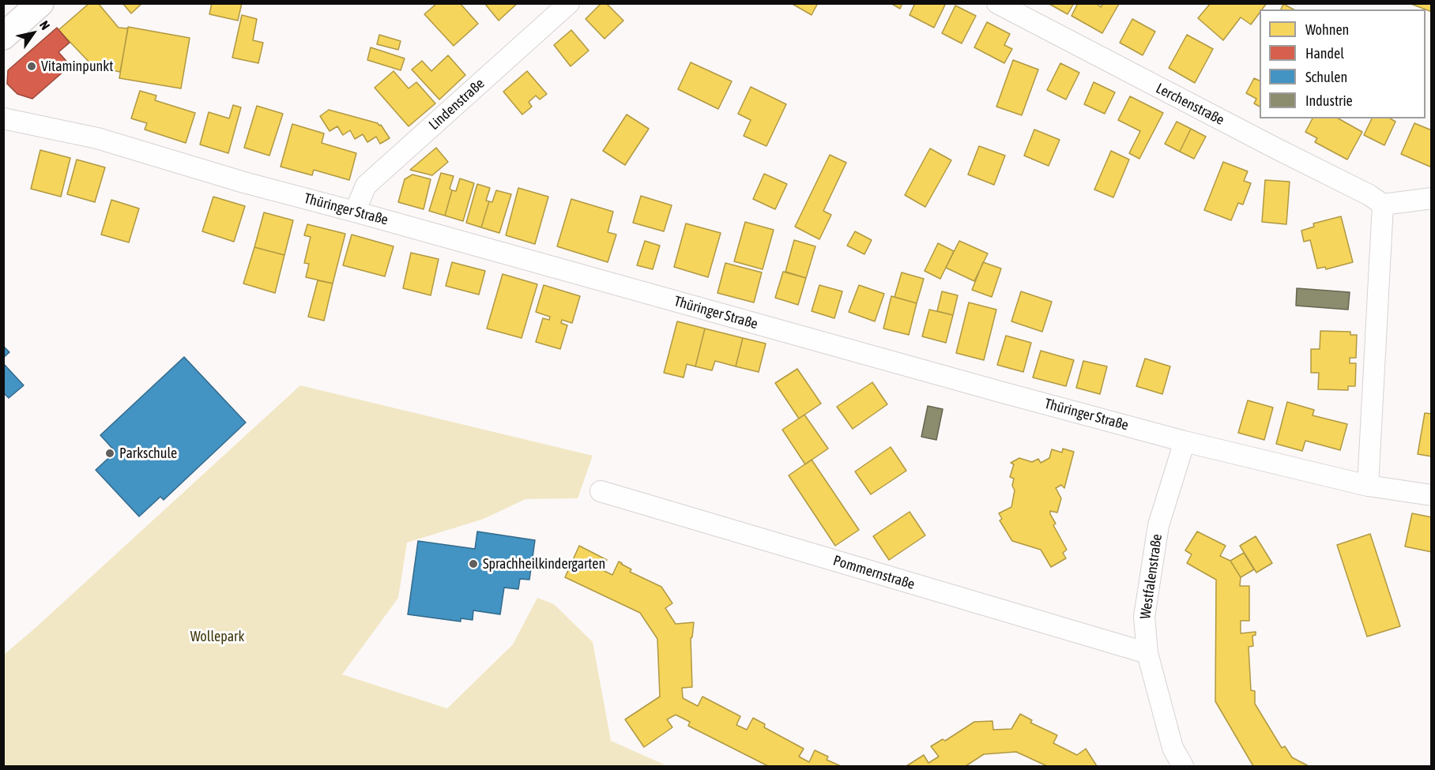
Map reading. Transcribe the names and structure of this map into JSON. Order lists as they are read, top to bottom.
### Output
{
  "streets": {
    "street": [
      "Lindenstraße",
      "Lerchenstraße",
      "Thüringer Straße",
      "Pommernstraße",
      "Westfalenstraße"
    ]
  },
  "crossings": [
    ["Lindenstraße", "Thüringer Straße"],
    ["Thüringer Straße", "Westfalenstraße"],
    ["Pommernstraße", "Westfalenstraße"]
  ],
  "parks": ["Wollepark"],
  "places": ["Vitaminpunkt", "Parkschule", "Sprachheilkindergarten"],
  "legend": [
    "Wohnen",
    "Handel",
    "Schulen",
    "Industrie"
  ],
  "north": "top right"
}
